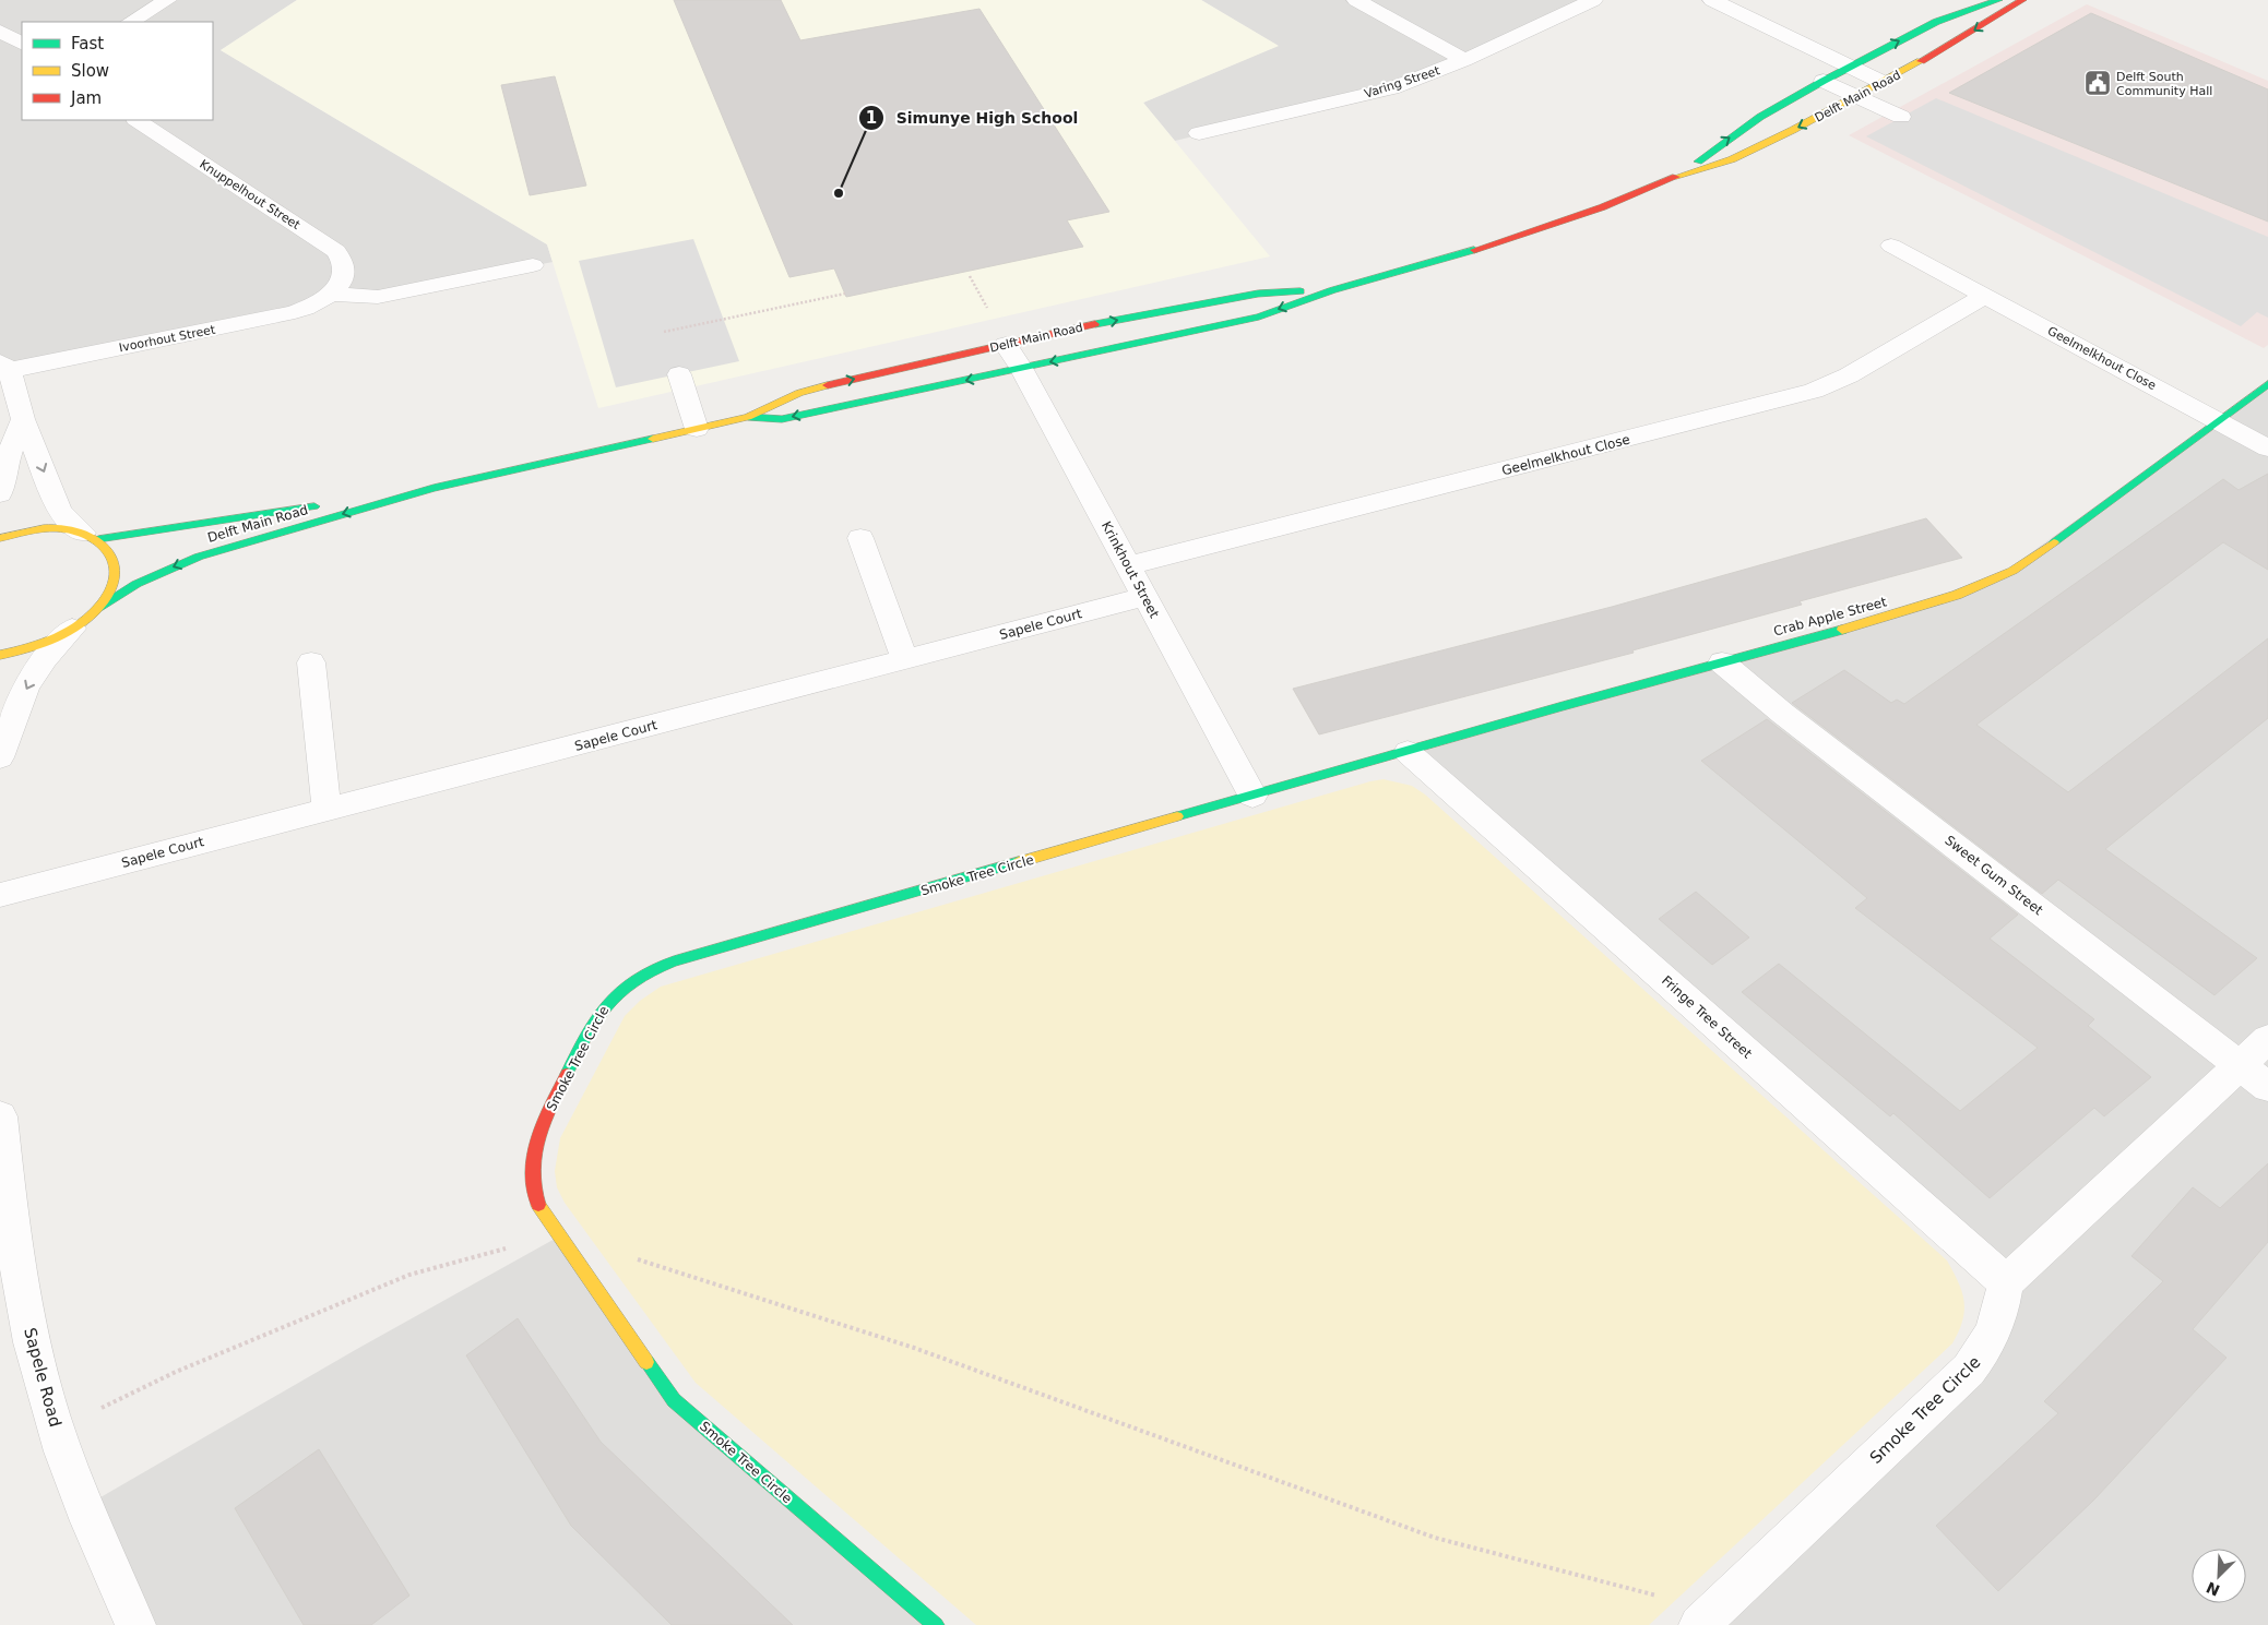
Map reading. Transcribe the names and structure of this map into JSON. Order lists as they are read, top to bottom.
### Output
{
  "streets": {
    "street": [
      "Varing Street",
      "Delft Main Road",
      "Knuppelhout Street",
      "Ivoorhout Street",
      "Geelmelkhout Close",
      "Krinkhout Street",
      "Crab Apple Street",
      "Sapele Court",
      "Smoke Tree Circle",
      "Sweet Gum Street",
      "Fringe Tree Street",
      "Sapele Road"
    ]
  },
  "crossings": [
    ["Delft Main Road", "Krinkhout Street"],
    ["Knuppelhout Street", "Ivoorhout Street"],
    ["Geelmelkhout Close", "Krinkhout Street"],
    ["Geelmelkhout Close", "Crab Apple Street"],
    ["Krinkhout Street", "Sapele Court"],
    ["Krinkhout Street", "Smoke Tree Circle"],
    ["Crab Apple Street", "Smoke Tree Circle"],
    ["Crab Apple Street", "Sweet Gum Street"],
    ["Crab Apple Street", "Fringe Tree Street"],
    ["Smoke Tree Circle", "Fringe Tree Street"]
  ],
  "places": {
    "public building": ["Delft South Community Hall"],
    "other": ["Simunye High School"]
  },
  "legend": ["Fast", "Slow", "Jam"],
  "north": "bottom left"
}
